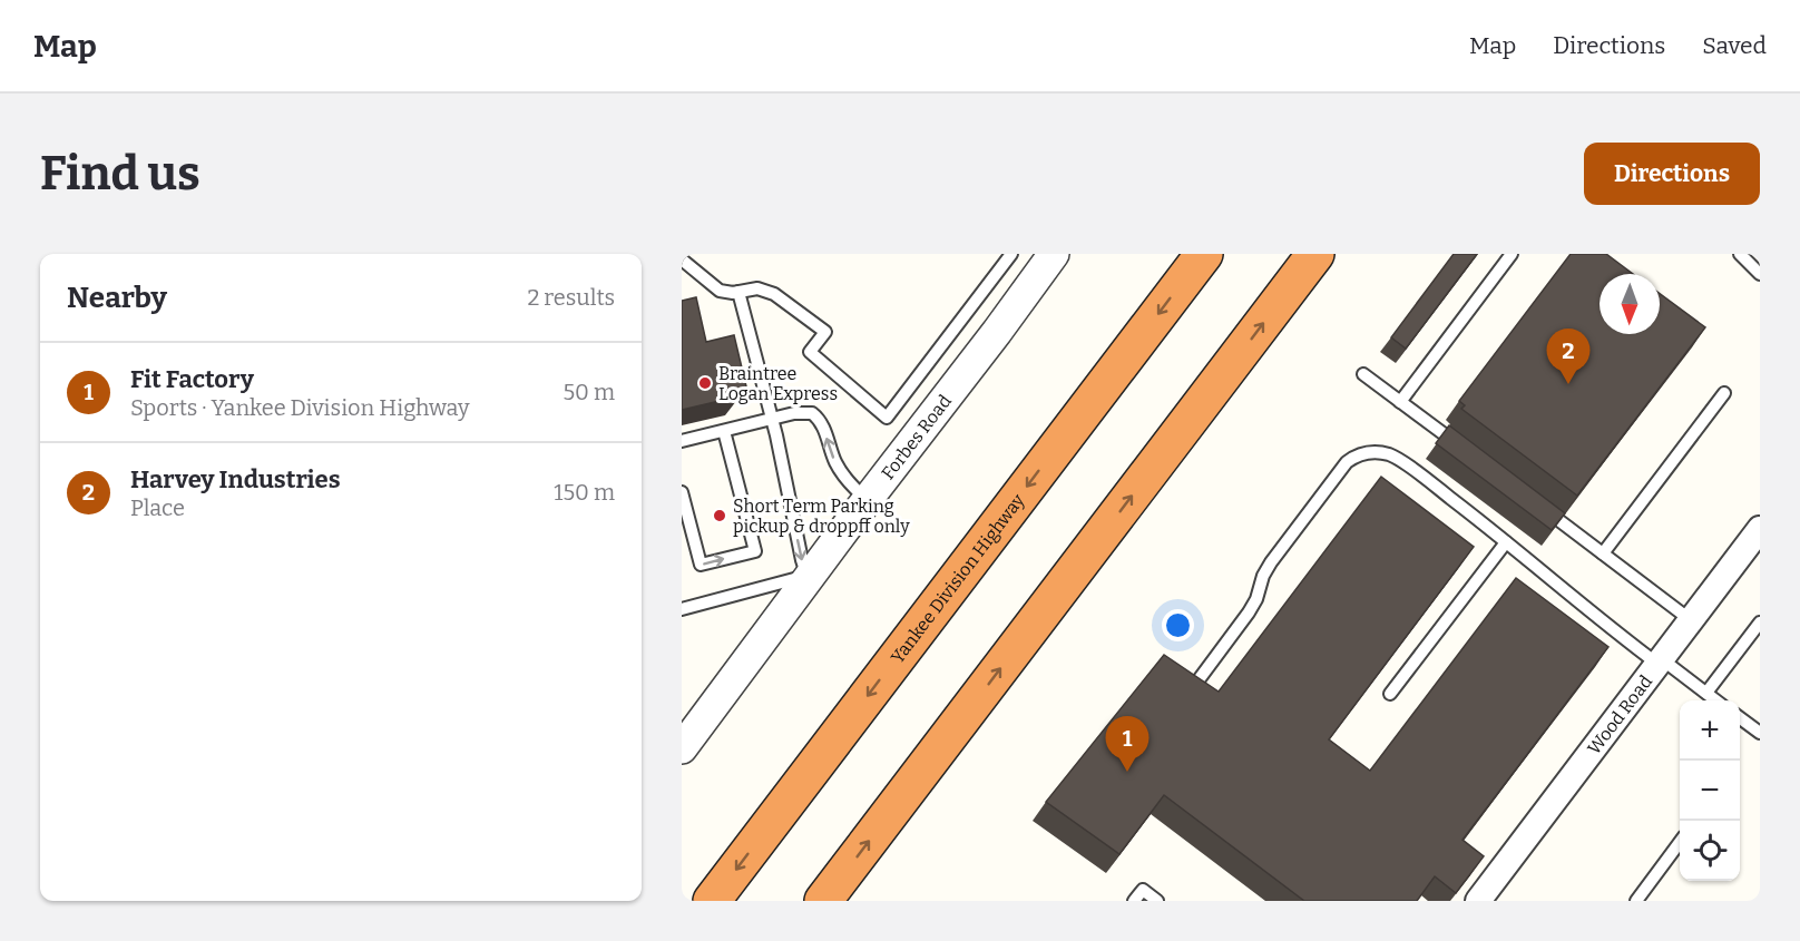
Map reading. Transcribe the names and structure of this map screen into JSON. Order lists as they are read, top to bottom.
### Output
{
  "streets": {
    "highway": ["Yankee Division Highway"],
    "street": ["Forbes Road", "Wood Road"]
  },
  "places": ["Braintree Logan Express", "Short Term Parking pickup & droppff only"],
  "north": "bottom",
  "page": {
    "header": "Map",
    "nav": ["Map", "Directions", "Saved"],
    "buttons": "Directions",
    "title": "Find us",
    "heading": ["Nearby", "2 results"],
    "pins": ["2", "1"],
    "list": [
      {
        "mark": "1",
        "name": "Fit Factory",
        "note": "Sports · Yankee Division Highway",
        "value": "50 m"
      },
      {
        "mark": "2",
        "name": "Harvey Industries",
        "note": "Place",
        "value": "150 m"
      }
    ],
    "map_buttons": ["+", "−"]
  }
}
